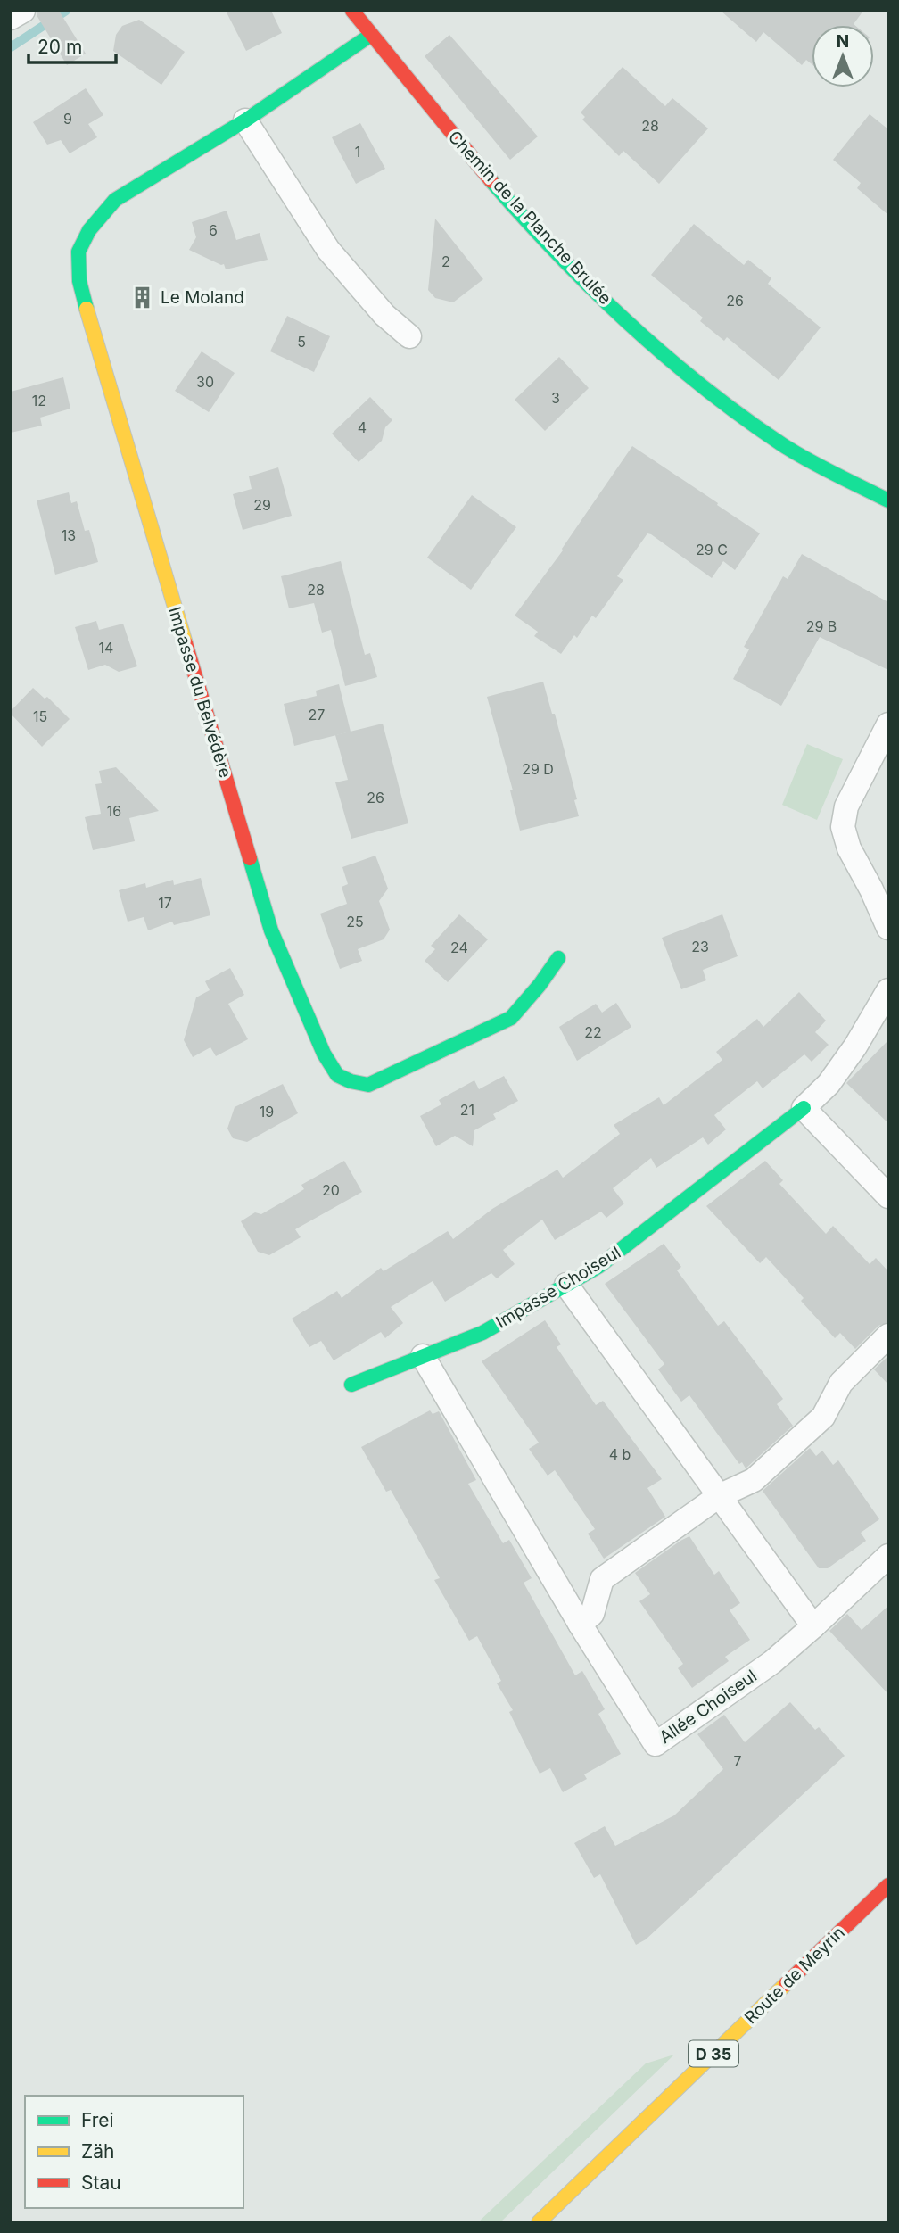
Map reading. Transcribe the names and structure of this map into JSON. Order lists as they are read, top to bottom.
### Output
{
  "streets": {
    "street": [
      "Chemin de la Planche Brulée",
      "Impasse du Belvédère",
      "Impasse Choiseul",
      "Allée Choiseul",
      "Route de Meyrin",
      "D 35"
    ]
  },
  "crossings": [
    ["Chemin de la Planche Brulée", "Impasse du Belvédère"],
    ["Impasse Choiseul", "Allée Choiseul"]
  ],
  "places": {
    "building": ["Le Moland"]
  },
  "house_numbers": [
    "9",
    "28",
    "1",
    "6",
    "2",
    "26",
    "5",
    "30",
    "3",
    "12",
    "4",
    "29",
    "13",
    "29 C",
    "28",
    "29 B",
    "14",
    "27",
    "15",
    "29 D",
    "26",
    "16",
    "17",
    "25",
    "23",
    "24",
    "22",
    "21",
    "19",
    "20",
    "4 b",
    "7"
  ],
  "legend": ["Frei", "Zäh", "Stau"],
  "scale_bar": "20 m",
  "north": "top"
}
